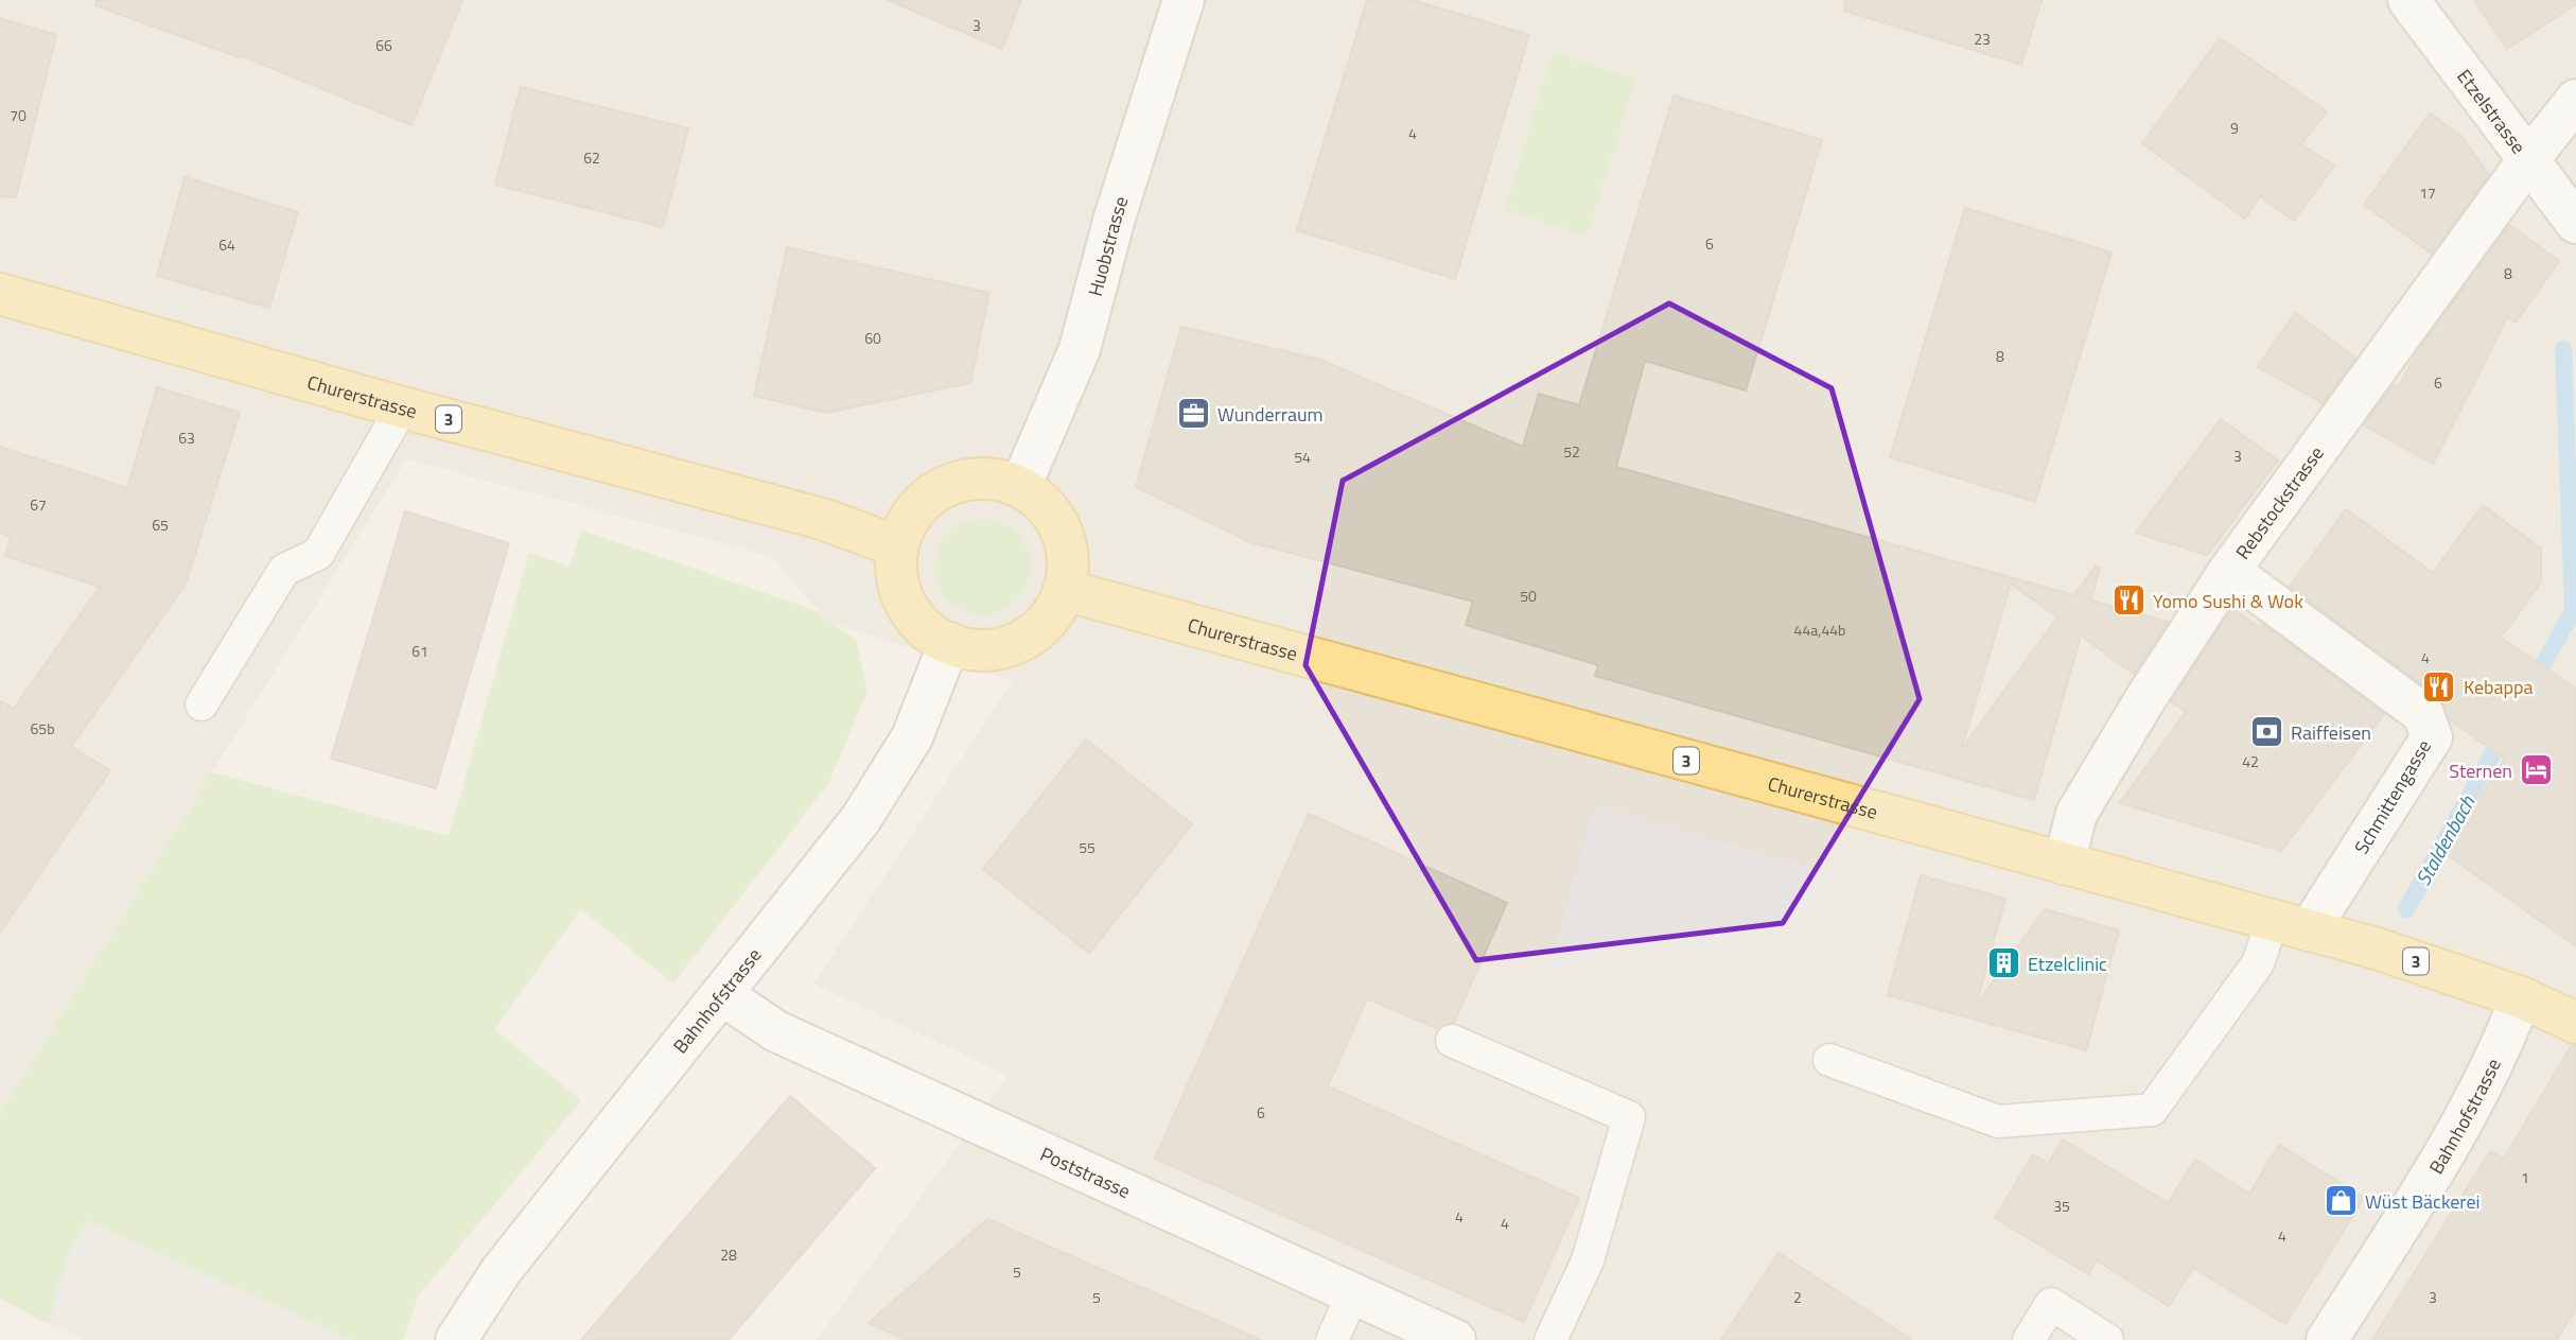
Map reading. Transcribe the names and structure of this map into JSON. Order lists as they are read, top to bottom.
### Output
{
  "streets": {
    "main road": ["Churerstrasse", "3"],
    "street": [
      "Etzelstrasse",
      "Huobstrasse",
      "Rebstockstrasse",
      "Schmittengasse",
      "Bahnhofstrasse",
      "Poststrasse"
    ]
  },
  "crossings": [
    ["Etzelstrasse", "Rebstockstrasse"],
    ["Huobstrasse", "Churerstrasse"],
    ["Huobstrasse", "Bahnhofstrasse"],
    ["Churerstrasse", "Rebstockstrasse"],
    ["Churerstrasse", "Schmittengasse"],
    ["Churerstrasse", "Bahnhofstrasse"],
    ["Rebstockstrasse", "Schmittengasse"],
    ["Bahnhofstrasse", "Poststrasse"]
  ],
  "water": ["Staldenbach"],
  "places": {
    "office": ["Wunderraum"],
    "restaurant": ["Yomo Sushi & Wok", "Kebappa"],
    "bank": ["Raiffeisen"],
    "hotel": ["Sternen"],
    "building": ["Etzelclinic"],
    "shop": ["Wüst Bäckerei"]
  },
  "house_numbers": [
    "3",
    "23",
    "66",
    "70",
    "9",
    "4",
    "62",
    "17",
    "6",
    "64",
    "8",
    "60",
    "8",
    "6",
    "63",
    "52",
    "3",
    "54",
    "67",
    "65",
    "50",
    "44a,44b",
    "61",
    "4",
    "65b",
    "42",
    "55",
    "6",
    "1",
    "35",
    "4",
    "4",
    "4",
    "28",
    "5",
    "5",
    "2",
    "3"
  ]
}
